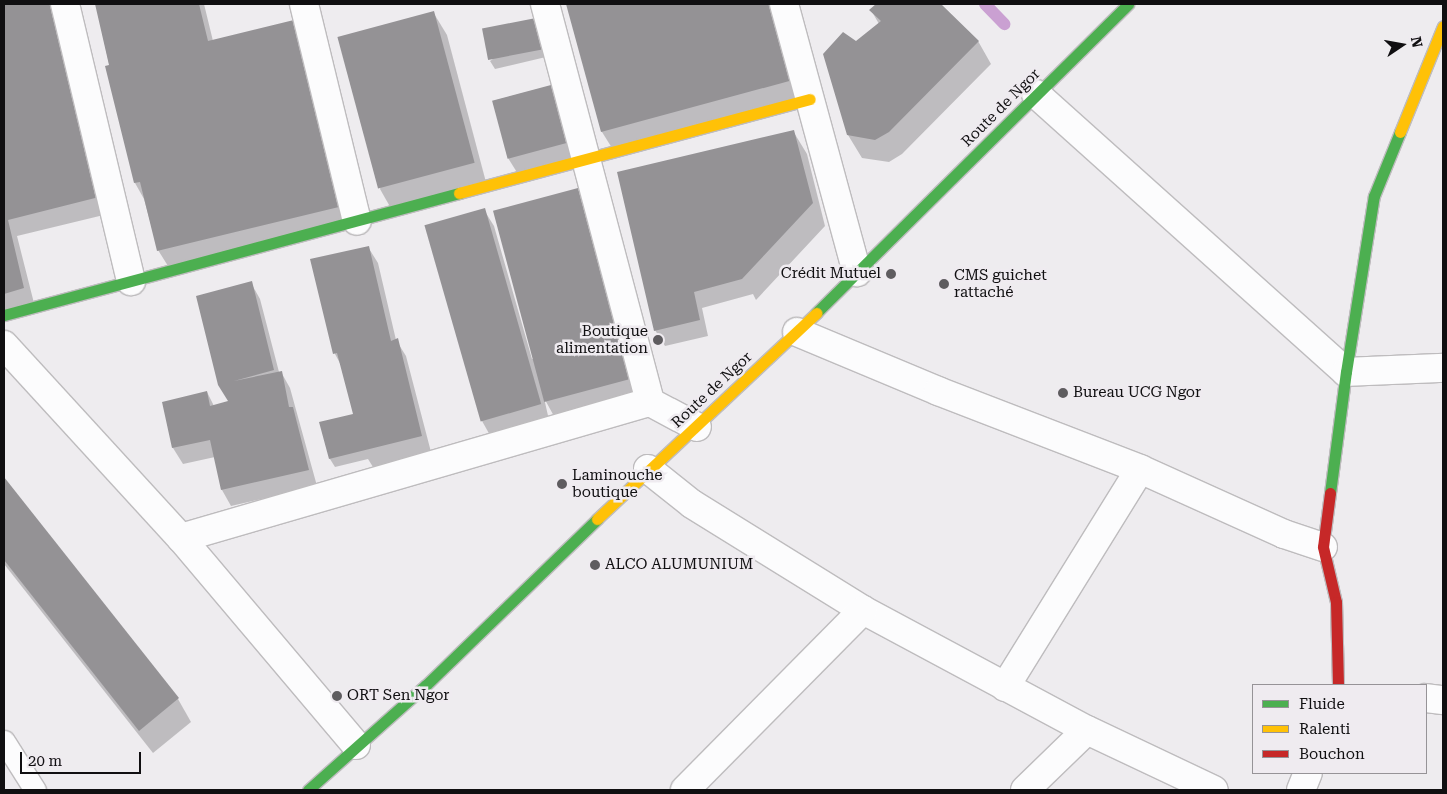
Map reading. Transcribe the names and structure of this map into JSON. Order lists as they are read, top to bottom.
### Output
{
  "streets": {
    "street": ["Route de Ngor"]
  },
  "places": [
    "Crédit Mutuel",
    "CMS guichet rattaché",
    "Boutique alimentation",
    "Bureau UCG Ngor",
    "Laminouche boutique",
    "ALCO ALUMUNIUM",
    "ORT Sen Ngor"
  ],
  "legend": ["Fluide", "Ralenti", "Bouchon"],
  "scale_bar": "20 m",
  "north": "right"
}
